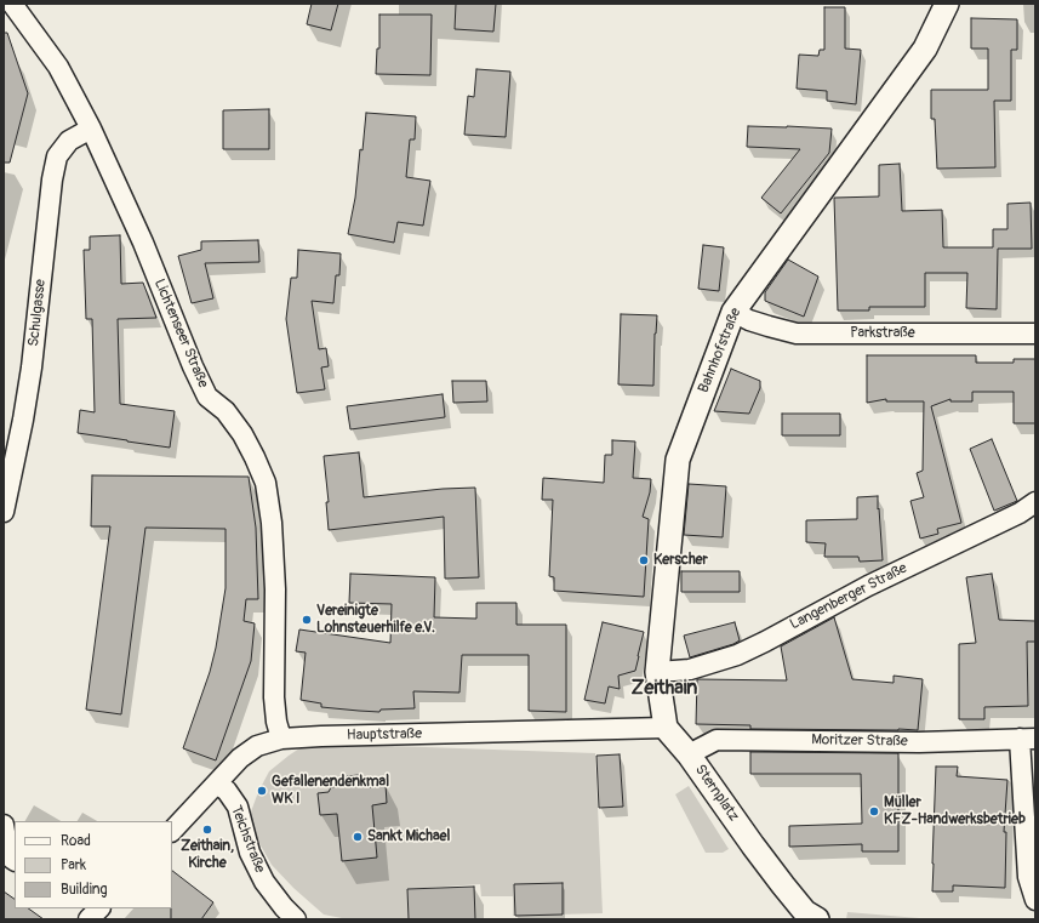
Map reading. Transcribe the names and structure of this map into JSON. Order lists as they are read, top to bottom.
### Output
{
  "streets": {
    "street": [
      "Schulgasse",
      "Lichtenseer Straße",
      "Parkstraße",
      "Bahnhofstraße",
      "Langenberger Straße",
      "Hauptstraße",
      "Moritzer Straße",
      "Sternplatz",
      "Teichstraße"
    ]
  },
  "crossings": [
    ["Schulgasse", "Lichtenseer Straße"],
    ["Lichtenseer Straße", "Hauptstraße"],
    ["Parkstraße", "Bahnhofstraße"],
    ["Bahnhofstraße", "Langenberger Straße"],
    ["Bahnhofstraße", "Hauptstraße"],
    ["Bahnhofstraße", "Sternplatz"],
    ["Hauptstraße", "Sternplatz"],
    ["Hauptstraße", "Teichstraße"],
    ["Moritzer Straße", "Sternplatz"]
  ],
  "districts": ["Zeithain"],
  "places": [
    "Kerscher",
    "Vereinigte Lohnsteuerhilfe e.V.",
    "Gefallenendenkmal WK I",
    "Müller KFZ-Handwerksbetrieb",
    "Zeithain, Kirche",
    "Sankt Michael"
  ],
  "legend": ["Road", "Park", "Building"]
}
